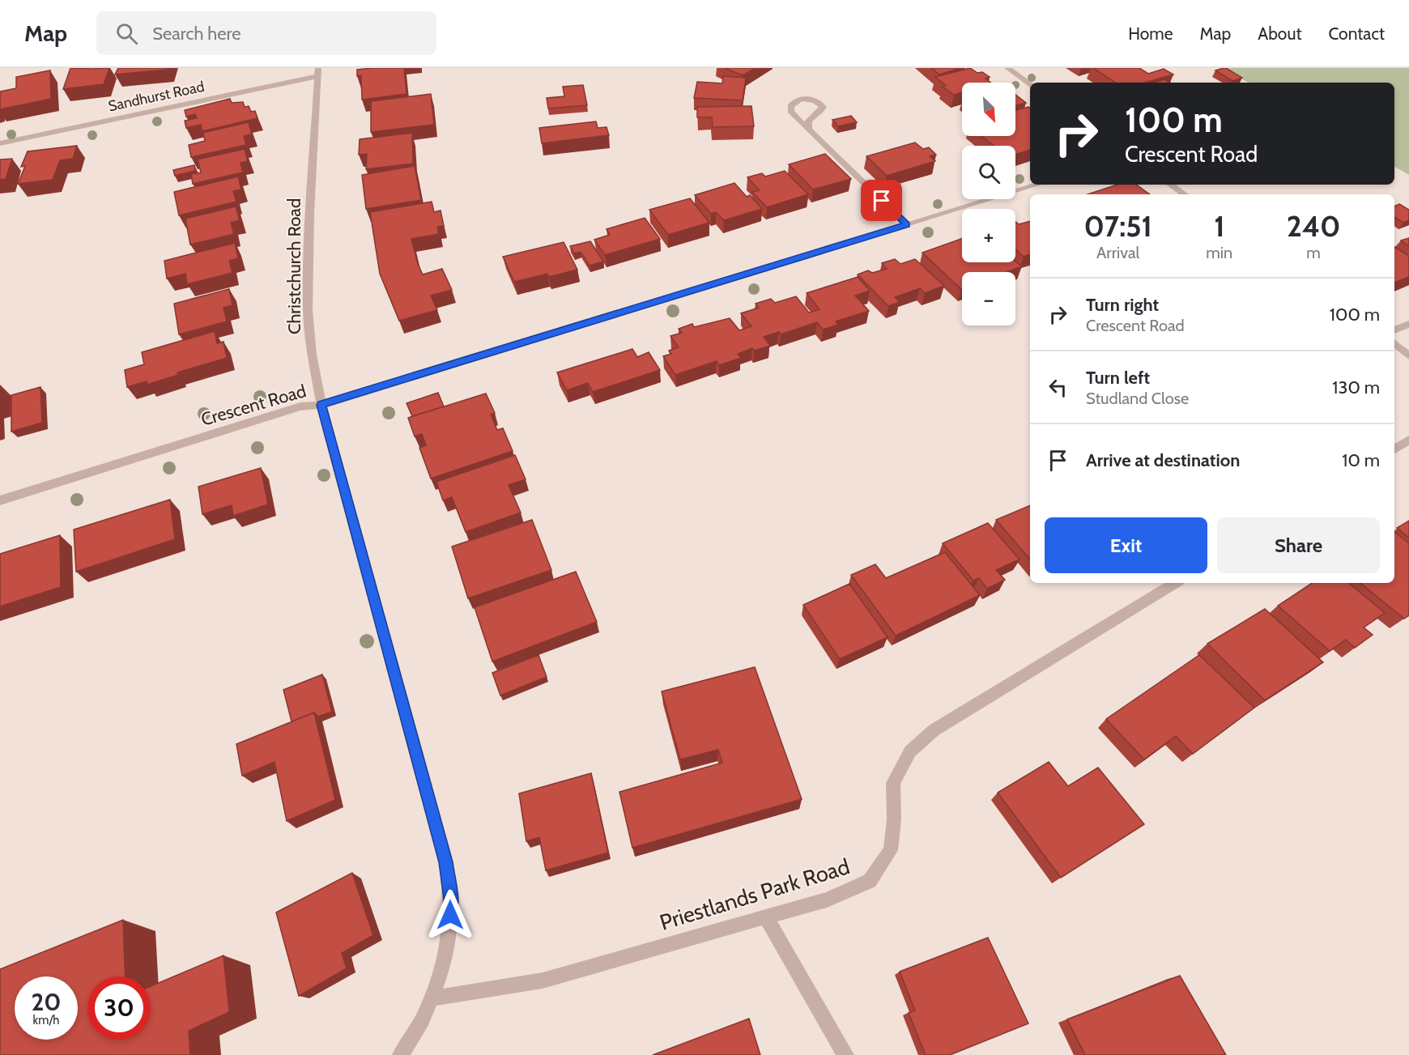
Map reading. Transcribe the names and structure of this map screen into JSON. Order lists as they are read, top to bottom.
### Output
{
  "streets": {
    "street": [
      "Sandhurst Road",
      "Christchurch Road",
      "Crescent Road",
      "Priestlands Park Road"
    ]
  },
  "crossings": [
    ["Sandhurst Road", "Christchurch Road"],
    ["Christchurch Road", "Crescent Road"],
    ["Christchurch Road", "Priestlands Park Road"]
  ],
  "north": "bottom right",
  "page": {
    "header": "Map",
    "search": "Search here",
    "nav": [
      "Home",
      "Map",
      "About",
      "Contact"
    ],
    "map_buttons": ["+", "−"],
    "turn": ["100 m", "Crescent Road"],
    "eta": [
      "07:51",
      "Arrival",
      "1",
      "min",
      "240",
      "m"
    ],
    "list": [
      {
        "name": "Turn right",
        "note": "Crescent Road",
        "value": "100 m"
      },
      {
        "name": "Turn left",
        "note": "Studland Close",
        "value": "130 m"
      },
      {
        "name": "Arrive at destination",
        "value": "10 m"
      }
    ],
    "buttons": ["Exit", "Share"],
    "speed": "20 km/h",
    "limit": "30"
  }
}
